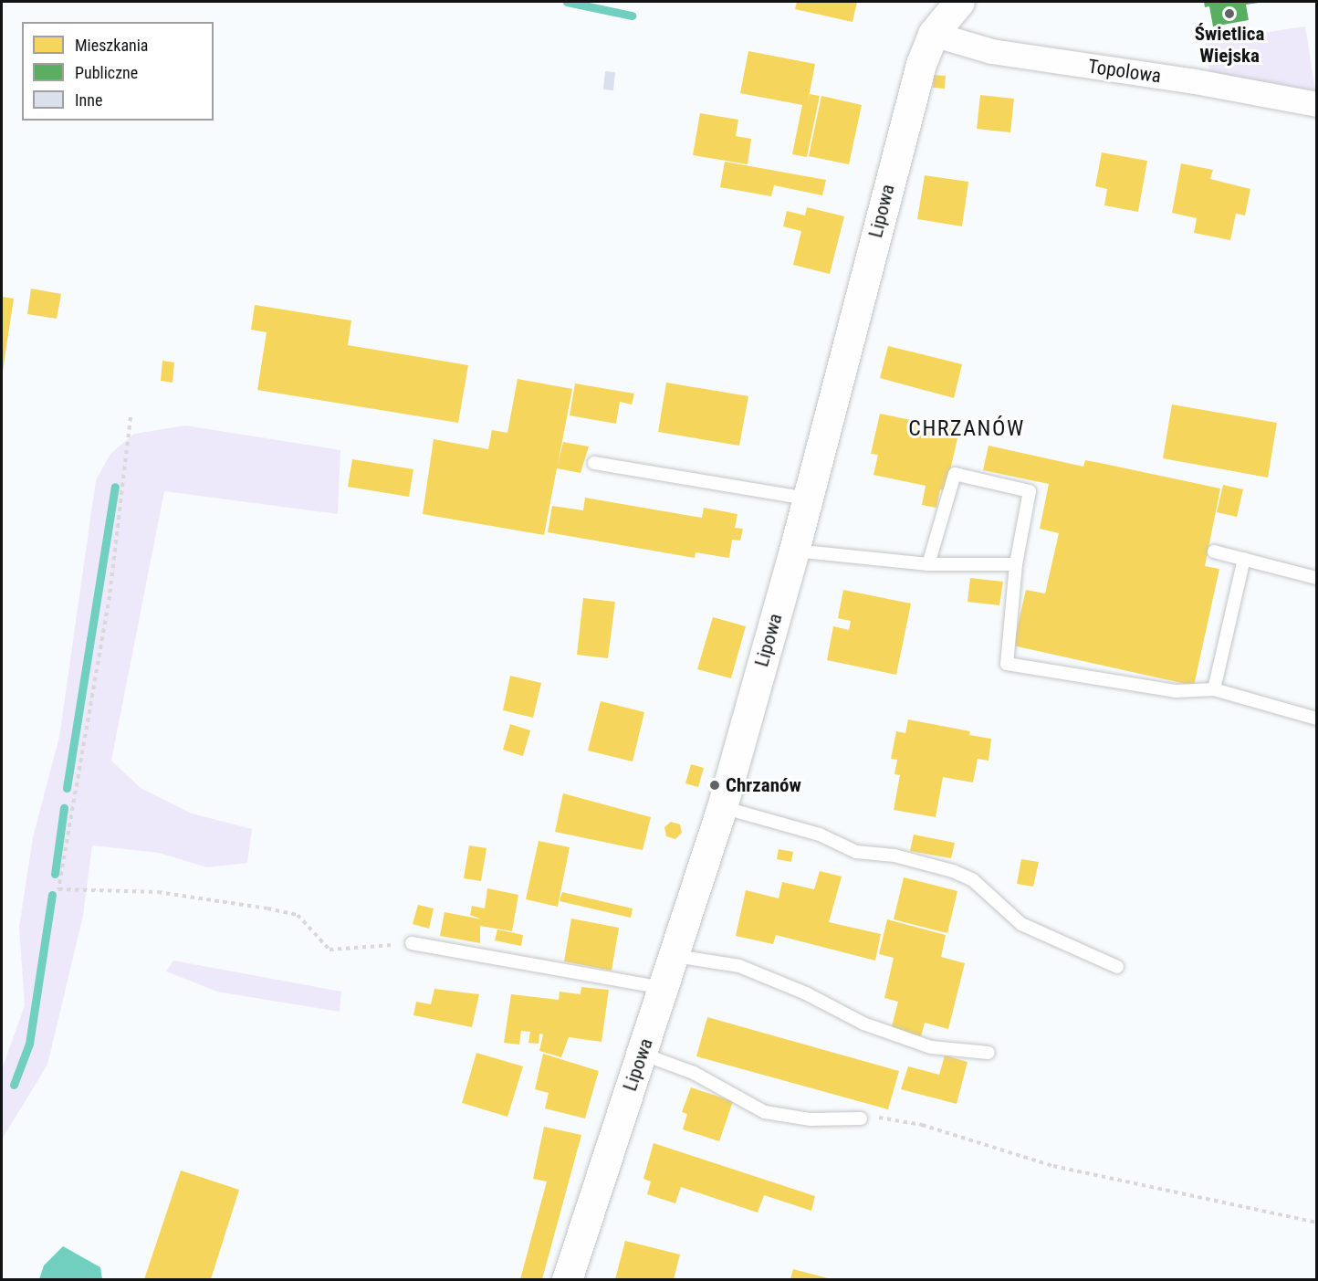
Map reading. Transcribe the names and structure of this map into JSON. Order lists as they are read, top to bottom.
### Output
{
  "streets": {
    "street": ["Topolowa", "Lipowa"]
  },
  "crossings": [
    ["Topolowa", "Lipowa"]
  ],
  "districts": ["CHRZANÓW"],
  "places": ["Świetlica Wiejska", "Chrzanów"],
  "legend": ["Mieszkania", "Publiczne", "Inne"]
}
